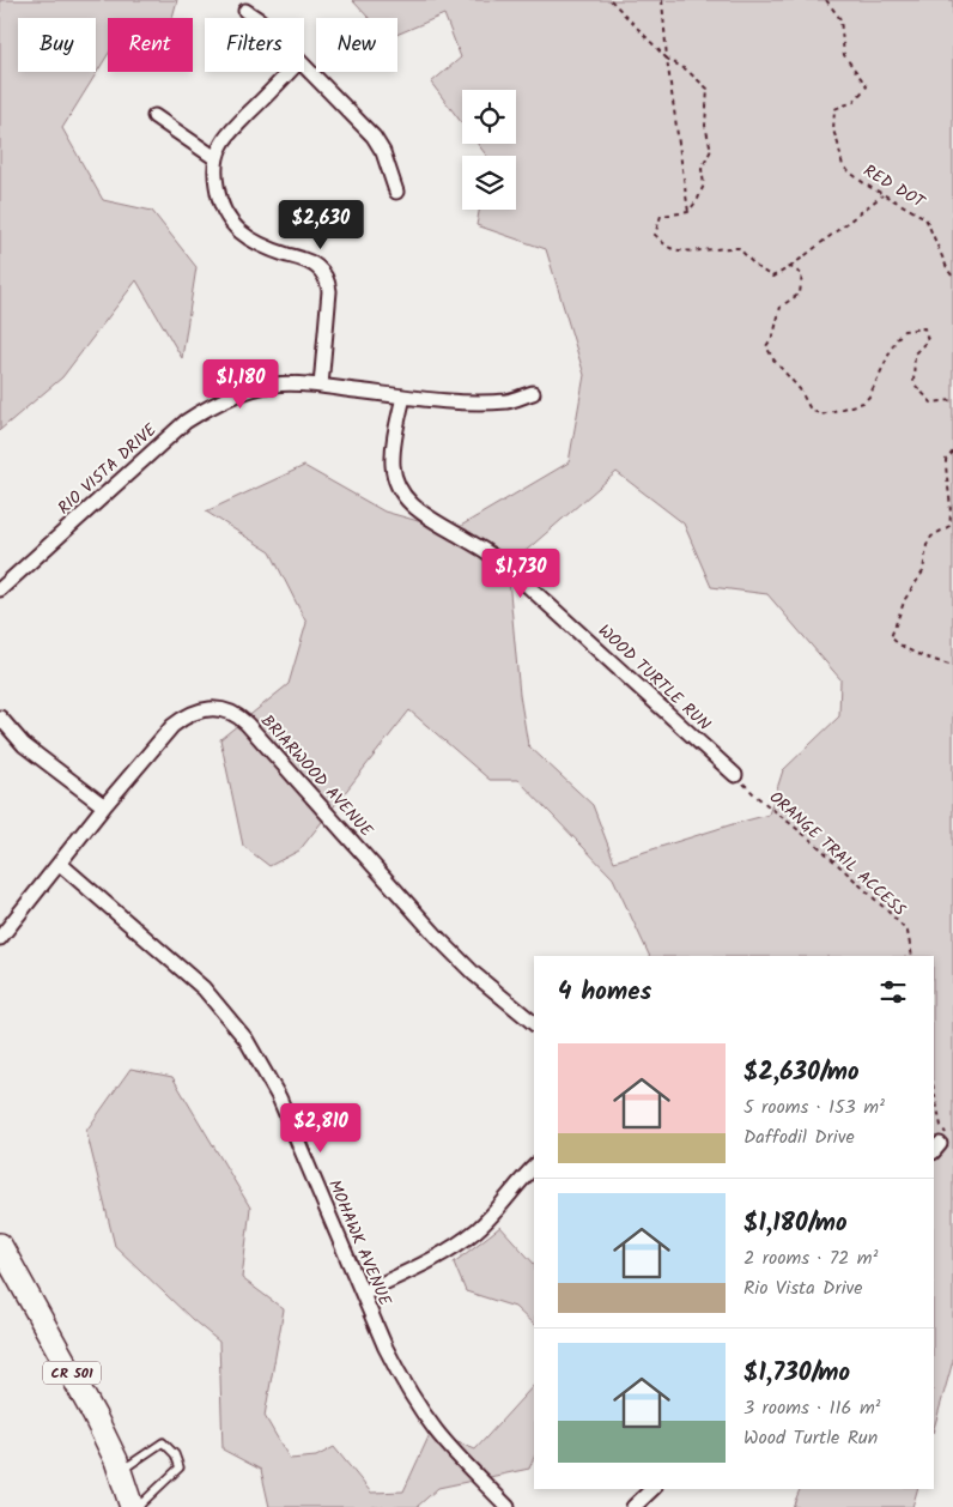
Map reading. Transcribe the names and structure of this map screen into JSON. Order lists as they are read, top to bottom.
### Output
{
  "streets": {
    "main road": ["CR 501"],
    "street": [
      "RIO VISTA DRIVE",
      "WOOD TURTLE RUN",
      "BRIARWOOD AVENUE",
      "MOHAWK AVENUE"
    ],
    "path": ["RED DOT", "ORANGE TRAIL ACCESS"]
  },
  "crossings": [
    ["RIO VISTA DRIVE", "WOOD TURTLE RUN"],
    ["WOOD TURTLE RUN", "ORANGE TRAIL ACCESS"],
    ["BRIARWOOD AVENUE", "MOHAWK AVENUE"]
  ],
  "page": {
    "chip": [
      "Buy",
      "Rent",
      "Filters",
      "New"
    ],
    "price": [
      "$2,630",
      "$1,180",
      "$1,730",
      "$2,810"
    ],
    "heading": "4 homes",
    "list": [
      {
        "name": "$2,630/mo",
        "note": "5 rooms · 153 m² · Daffodil Drive"
      },
      {
        "name": "$1,180/mo",
        "note": "2 rooms · 72 m² · Rio Vista Drive"
      },
      {
        "name": "$1,730/mo",
        "note": "3 rooms · 116 m² · Wood Turtle Run"
      }
    ]
  }
}
